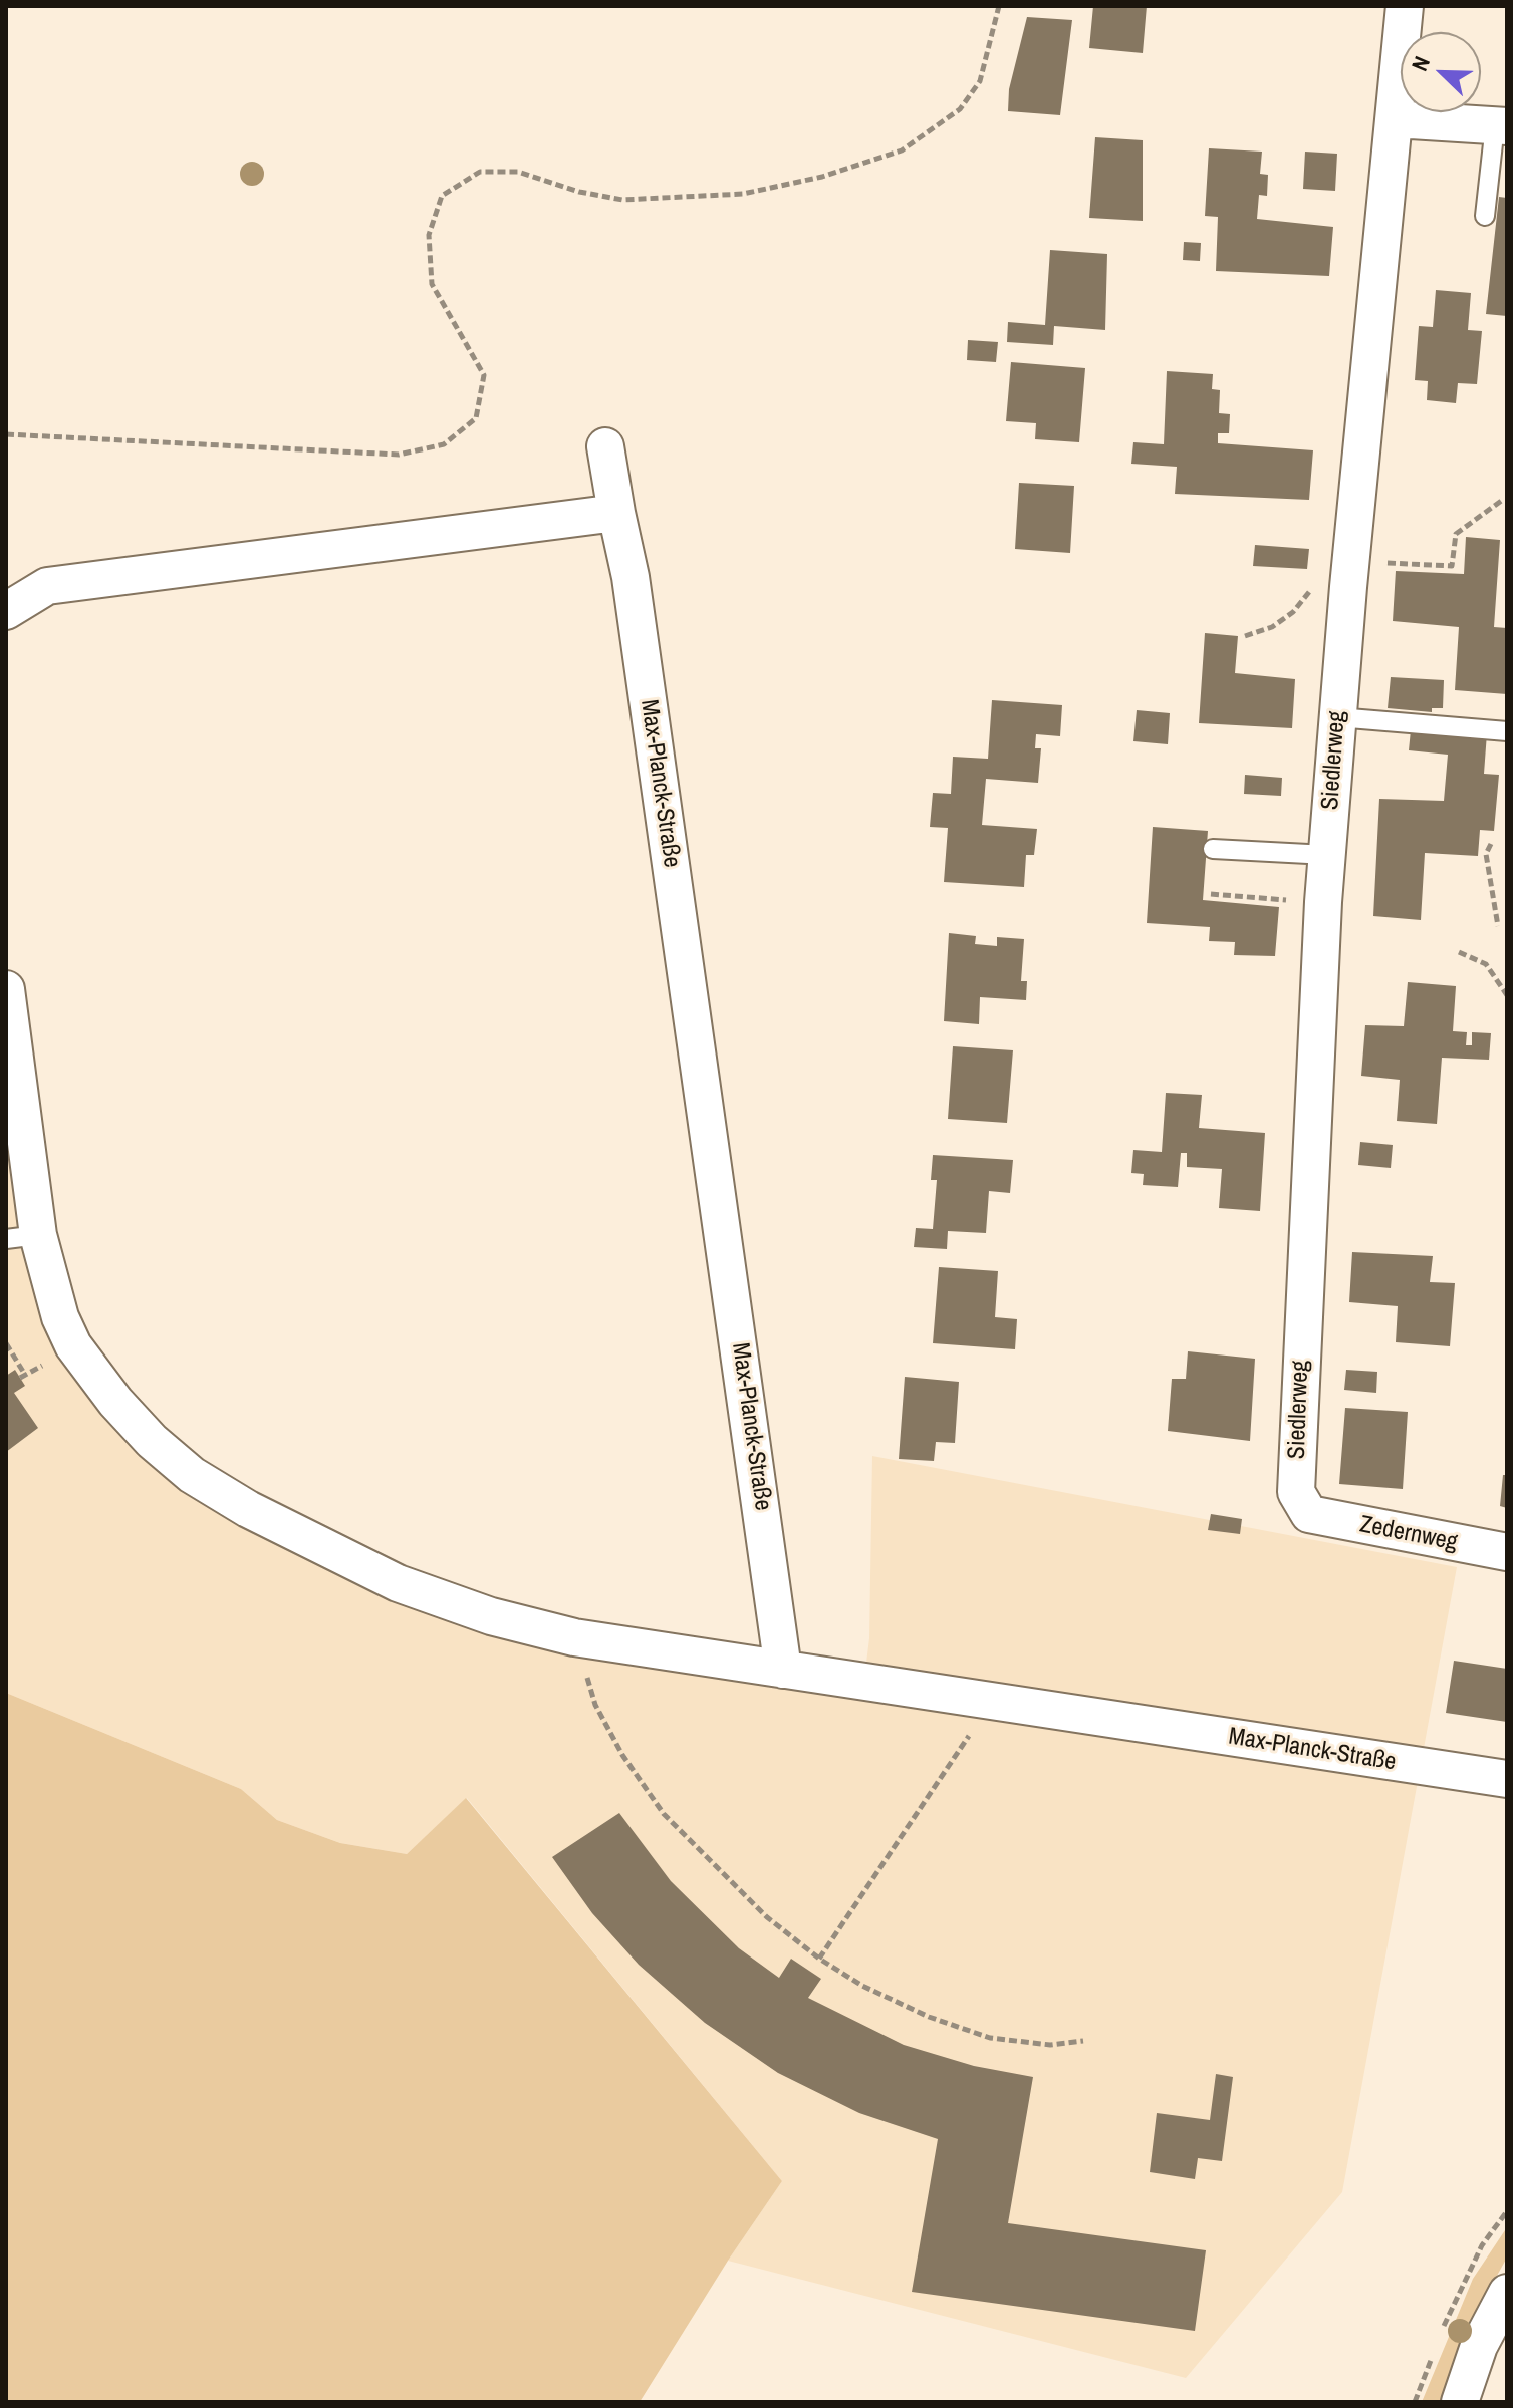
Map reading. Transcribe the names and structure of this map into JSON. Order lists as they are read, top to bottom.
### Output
{
  "streets": {
    "street": ["Siedlerweg", "Max-Planck-Straße", "Zedernweg"]
  },
  "crossings": [
    ["Siedlerweg", "Zedernweg"]
  ],
  "north": "top left"
}
